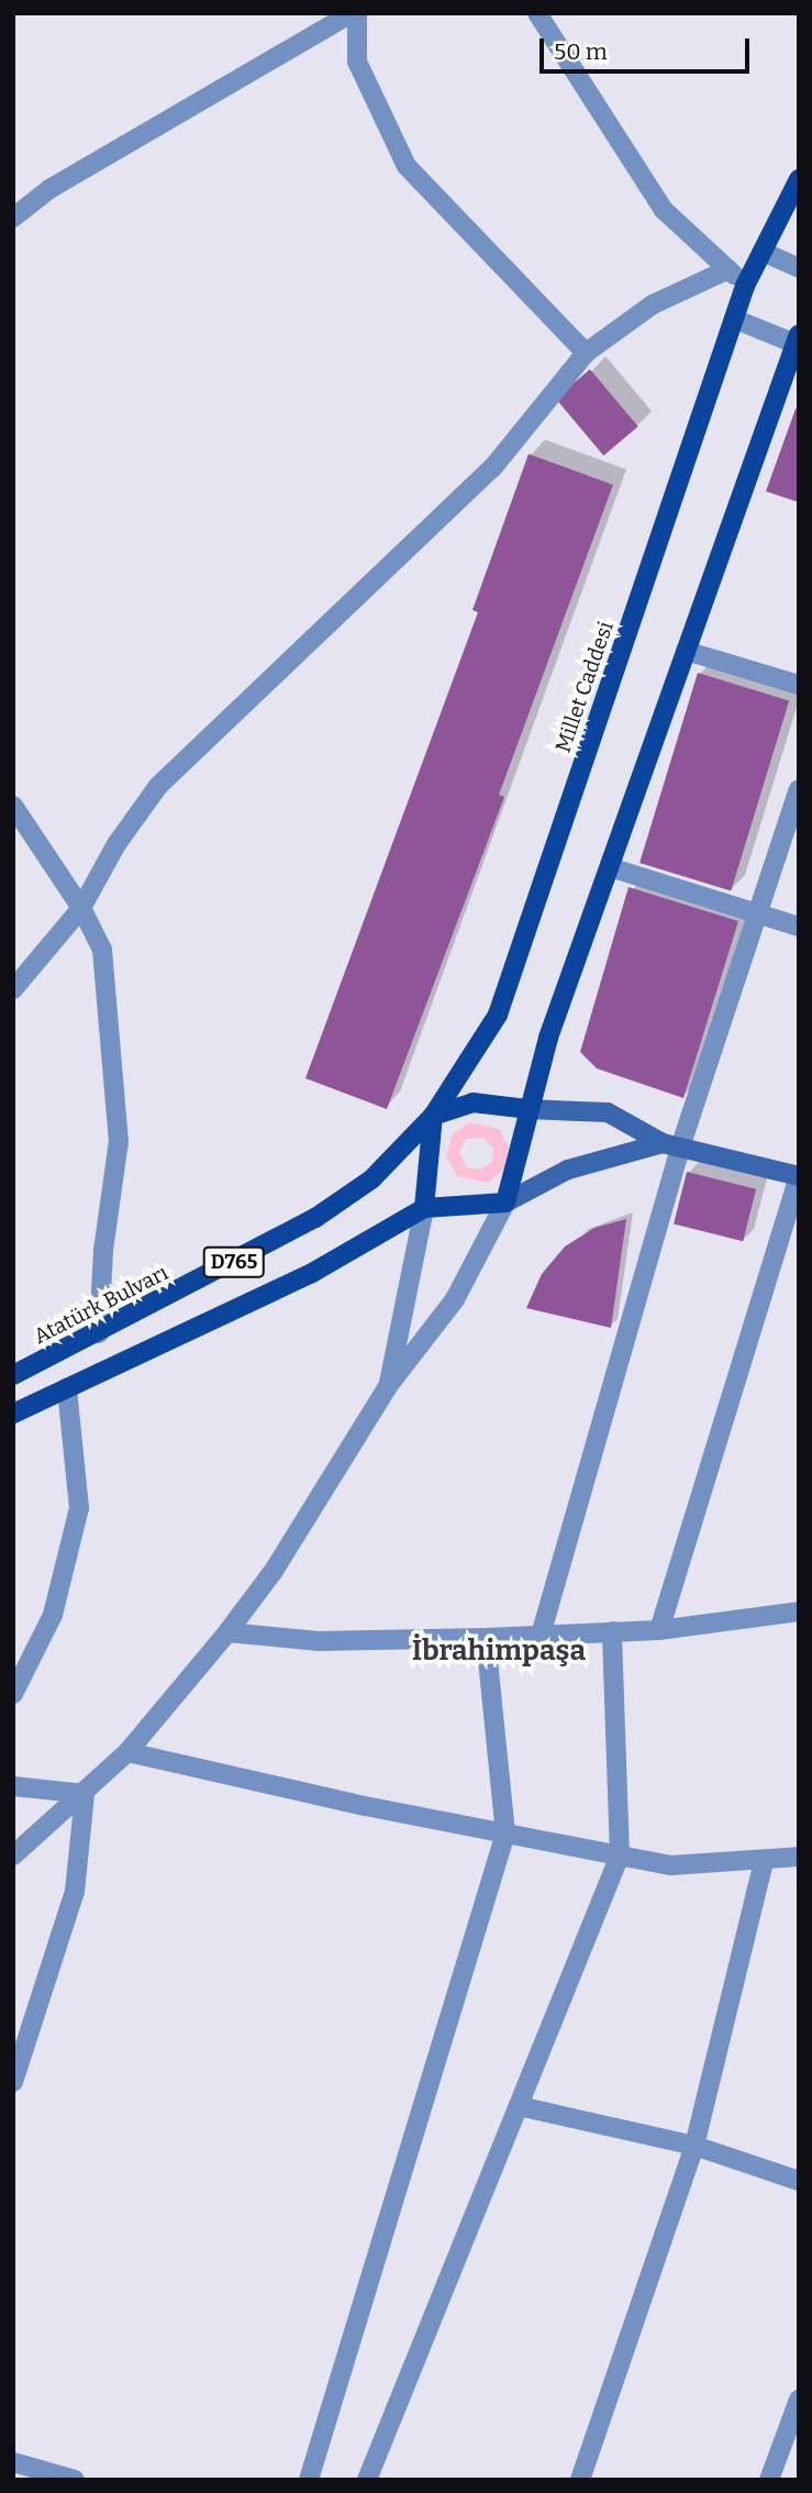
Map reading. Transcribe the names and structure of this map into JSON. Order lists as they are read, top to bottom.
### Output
{
  "streets": {
    "main road": ["Millet Caddesi", "D765", "Atatürk Bulvarı"]
  },
  "crossings": [
    ["Millet Caddesi", "D765"],
    ["Millet Caddesi", "Atatürk Bulvarı"]
  ],
  "districts": ["İbrahimpaşa"],
  "scale_bar": "50 m"
}
